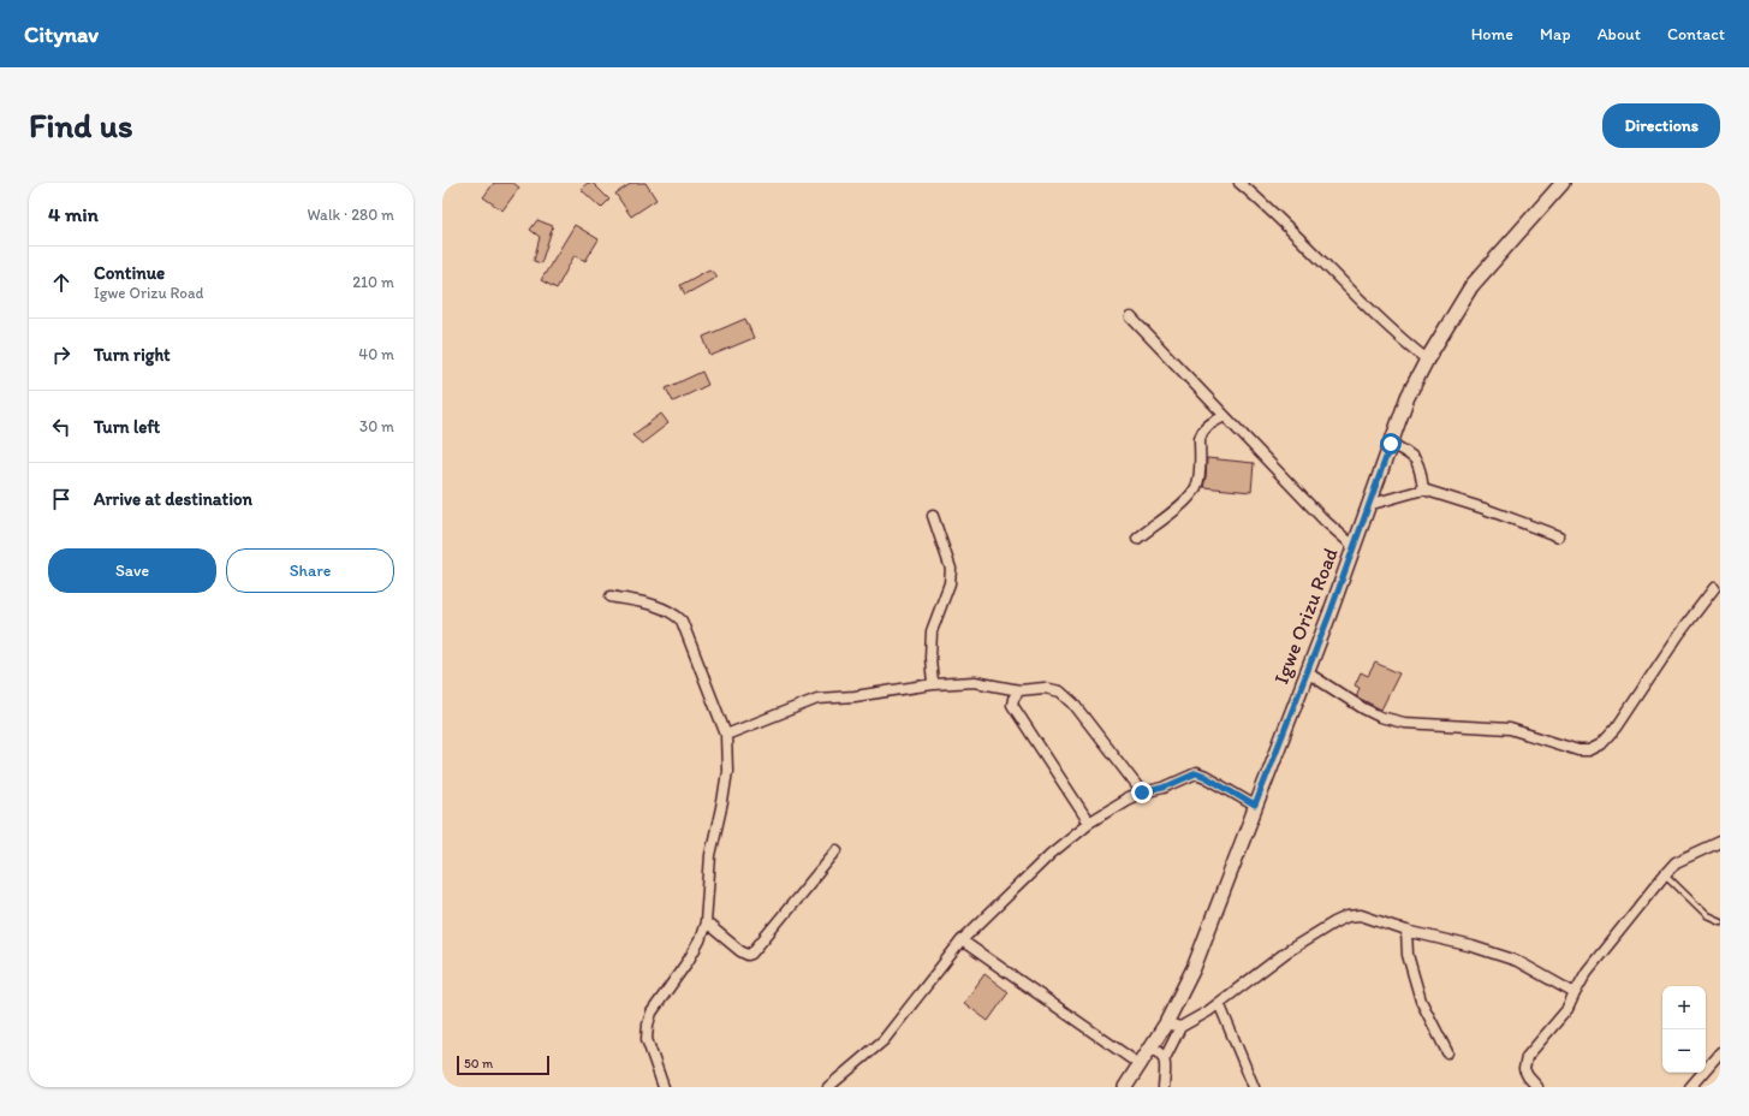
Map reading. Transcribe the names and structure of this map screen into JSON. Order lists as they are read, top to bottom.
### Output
{
  "streets": {
    "main road": ["Igwe Orizu Road"]
  },
  "scale_bar": "50 m",
  "page": {
    "header": "Citynav",
    "nav": [
      "Home",
      "Map",
      "About",
      "Contact"
    ],
    "buttons": [
      "Directions",
      ["Save", "Share"]
    ],
    "title": "Find us",
    "heading": ["4 min", "Walk · 280 m"],
    "list": [
      ["Continue", "Igwe Orizu Road", "210 m"],
      ["Turn right", "40 m"],
      ["Turn left", "30 m"],
      "Arrive at destination"
    ],
    "map_buttons": ["+", "−"],
    "scale": "50 m"
  }
}
